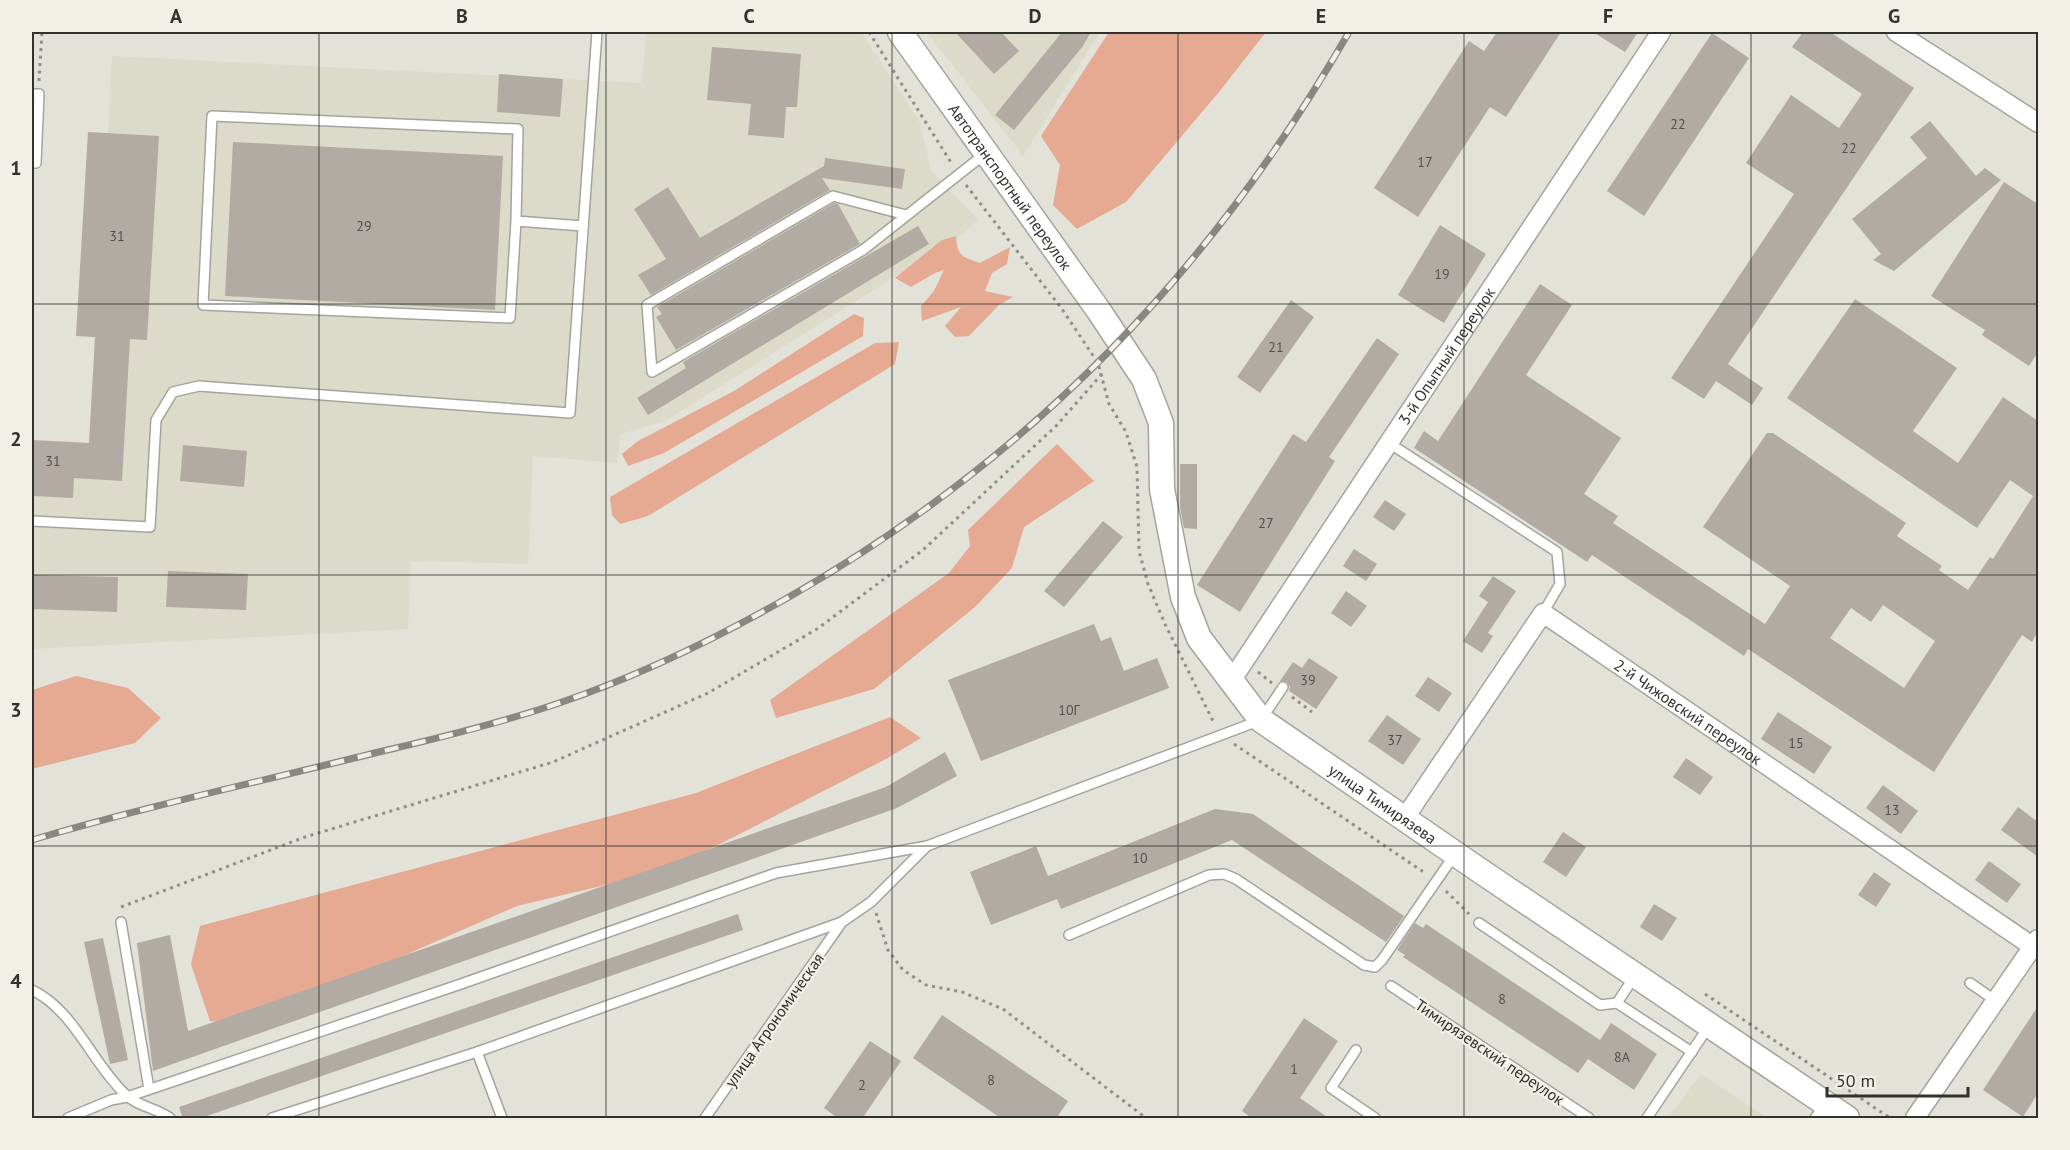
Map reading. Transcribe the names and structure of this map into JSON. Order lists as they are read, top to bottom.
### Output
{
  "streets": {
    "main road": ["Автотранспортный переулок", "улица Тимирязева"],
    "street": ["3-й Опытный переулок", "2-й Чижовский переулок"],
    "lane": ["улица Агрономическая", "Тимирязевский переулок"]
  },
  "crossings": [
    ["Автотранспортный переулок", "улица Тимирязева"],
    ["3-й Опытный переулок", "улица Тимирязева"]
  ],
  "house_numbers": [
    "22",
    "22",
    "17",
    "29",
    "31",
    "19",
    "21",
    "31",
    "27",
    "39",
    "10Г",
    "37",
    "15",
    "13",
    "10",
    "8",
    "8А",
    "1",
    "8",
    "2"
  ],
  "scale_bar": "50 m",
  "grid": {
    "columns": [
      "A",
      "B",
      "C",
      "D",
      "E",
      "F",
      "G"
    ],
    "rows": [
      "1",
      "2",
      "3",
      "4"
    ]
  }
}
